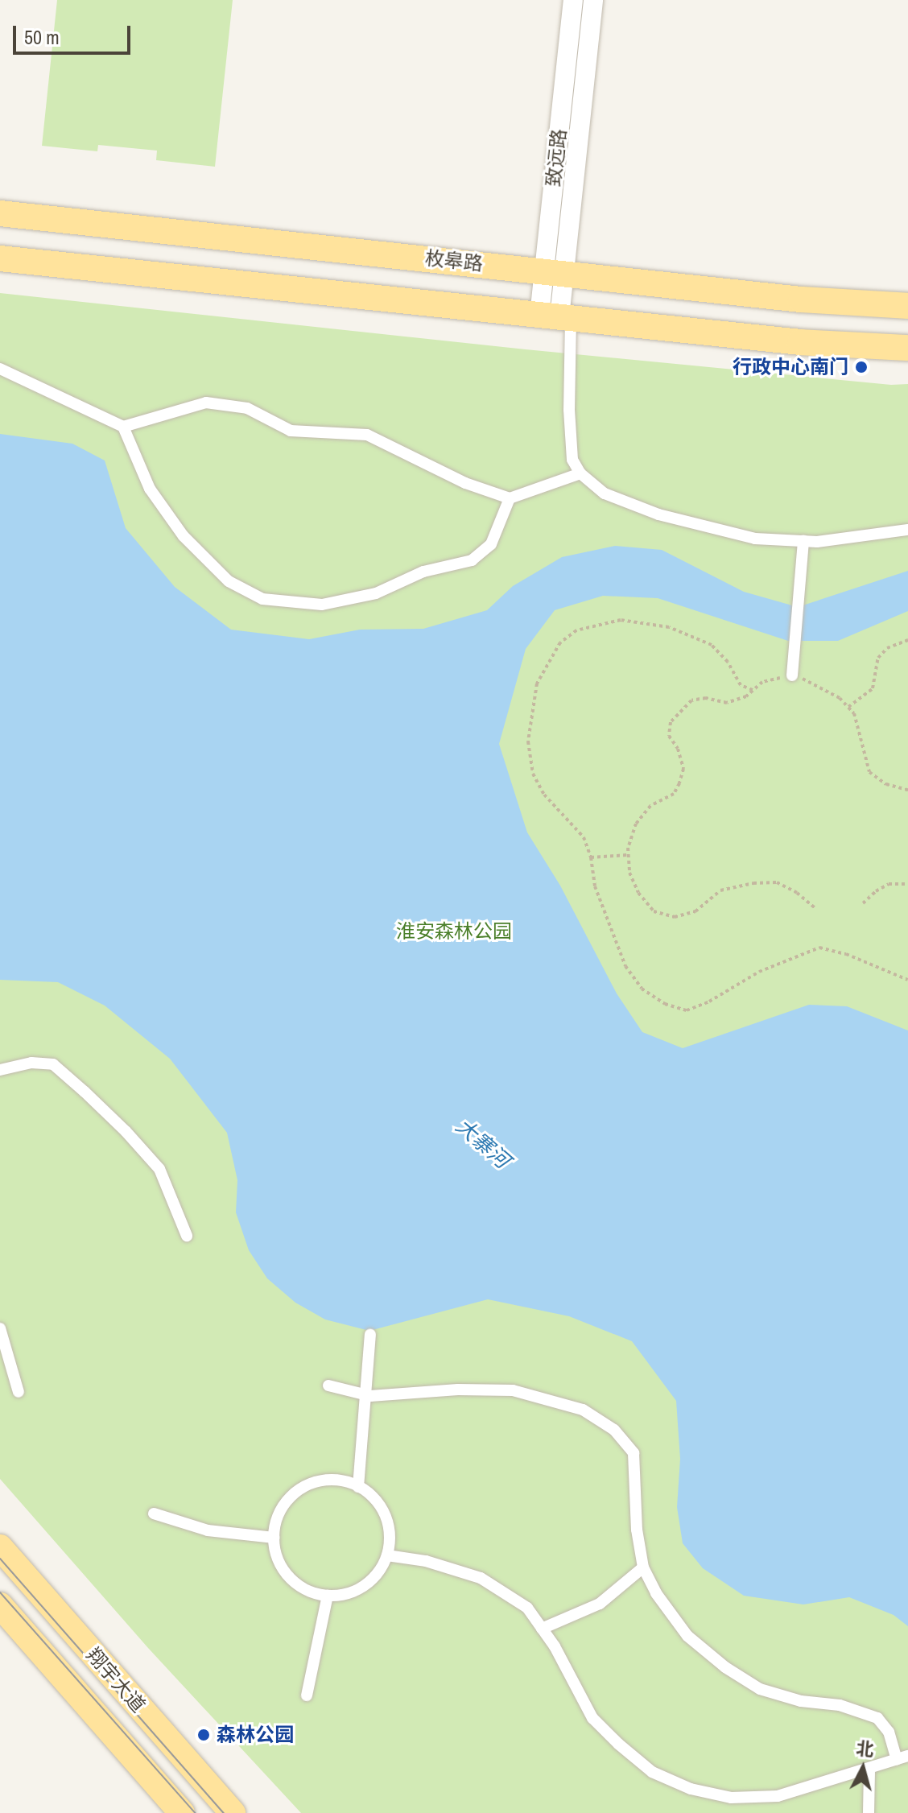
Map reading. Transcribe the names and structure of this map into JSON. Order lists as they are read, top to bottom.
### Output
{
  "streets": {
    "main road": ["枚皋路", "翔宇大道"],
    "street": ["致远路"]
  },
  "crossings": [
    ["致远路", "枚皋路"]
  ],
  "water": ["大寨河"],
  "parks": ["淮安森林公园"],
  "places": ["行政中心南门", "森林公园"],
  "scale_bar": "50 m",
  "north": "top"
}
